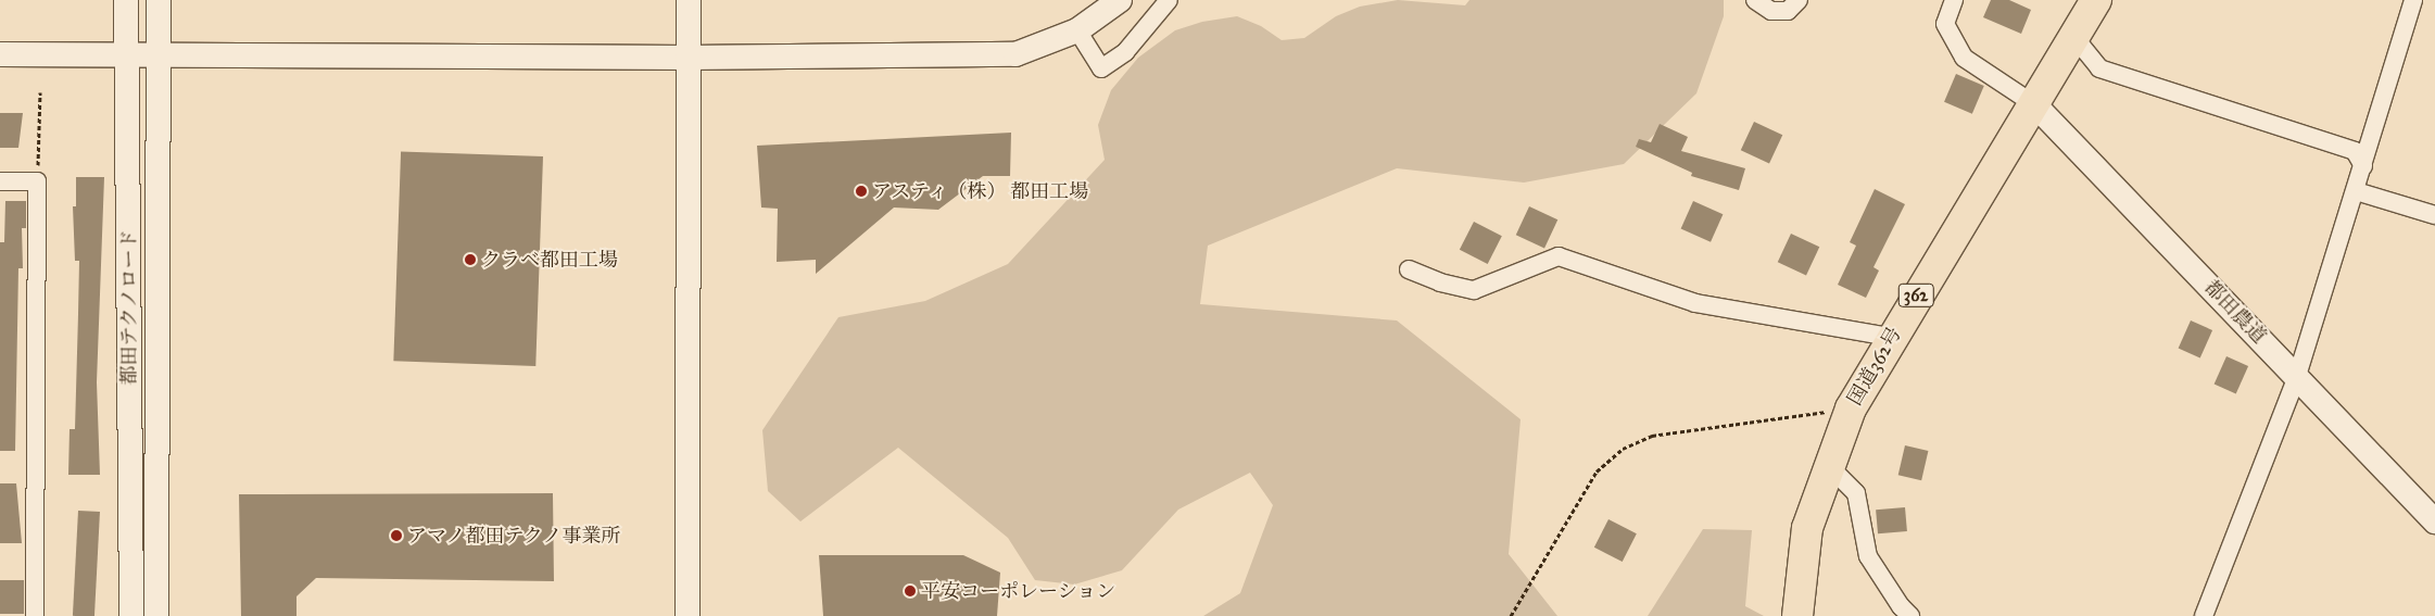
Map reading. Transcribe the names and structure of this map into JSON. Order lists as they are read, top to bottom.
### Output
{
  "streets": {
    "highway": ["362", "国道362号"],
    "street": ["都田テクノロード", "都田農道"]
  },
  "crossings": [
    ["都田農道", "国道362号"]
  ],
  "places": [
    "アスティ（株） 都田工場",
    "クラベ都田工場",
    "アマノ都田テクノ事業所",
    "平安コーポレーション"
  ]
}
